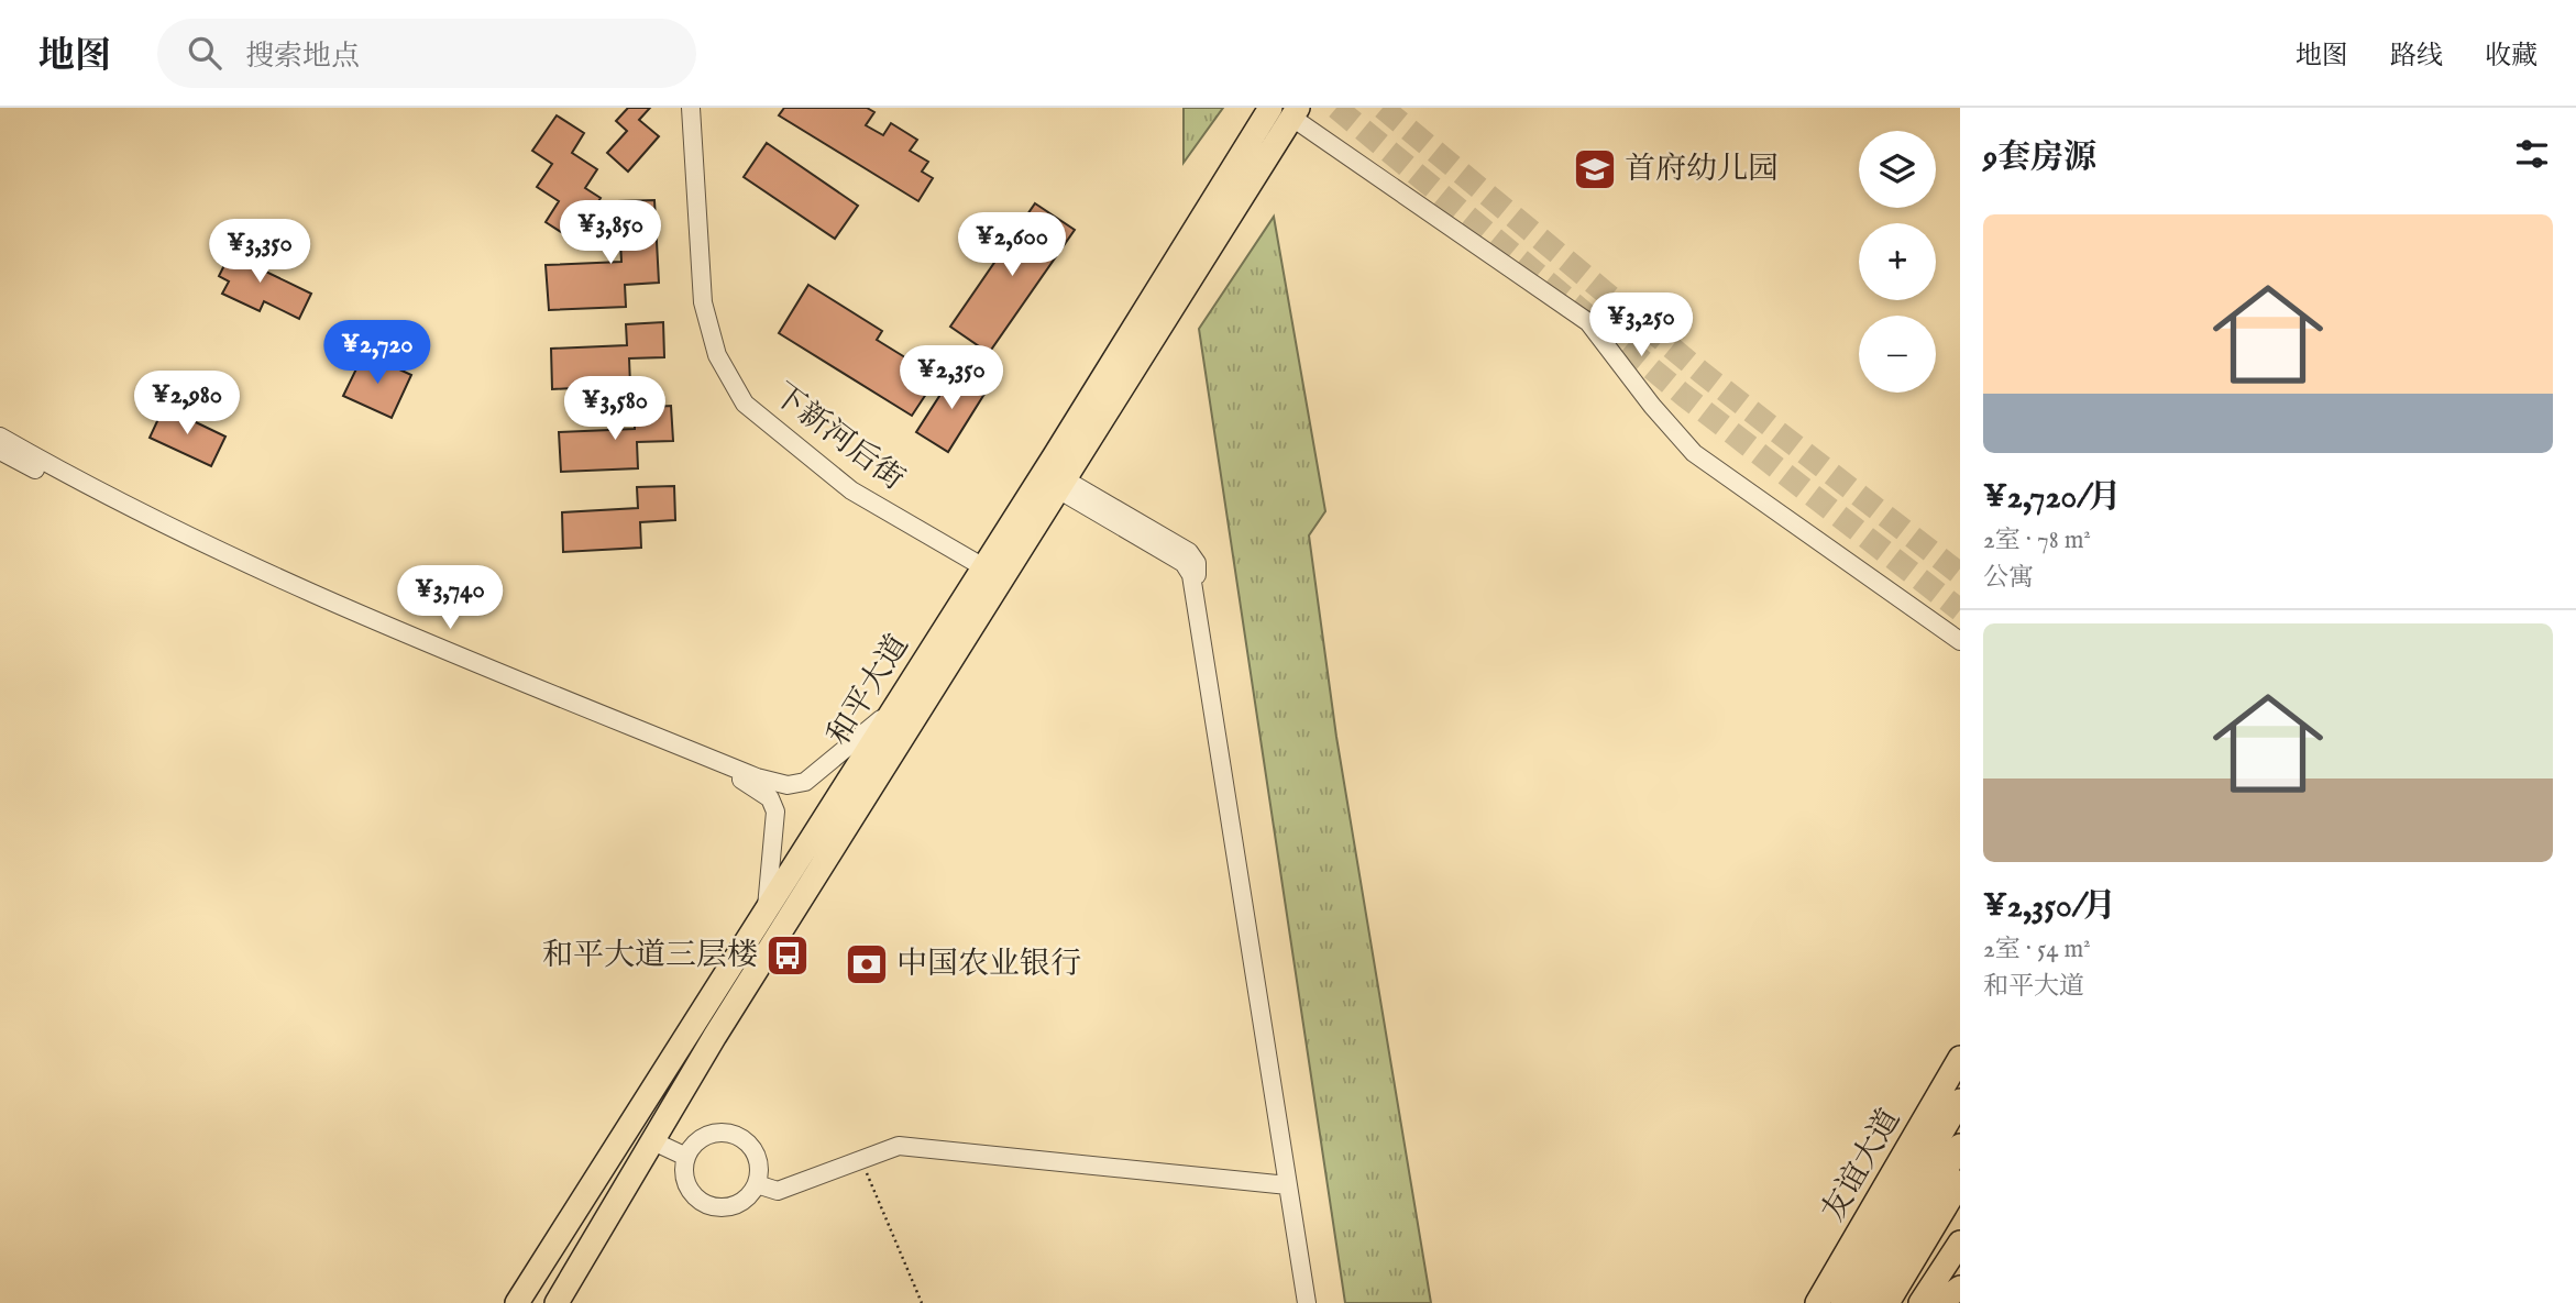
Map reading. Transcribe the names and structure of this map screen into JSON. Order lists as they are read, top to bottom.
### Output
{
  "streets": {
    "main road": ["和平大道", "友谊大道"],
    "street": ["下新河后街"]
  },
  "crossings": [
    ["下新河后街", "和平大道"]
  ],
  "places": {
    "school or university": ["首府幼儿园"],
    "bus stop": ["和平大道三层楼"],
    "bank": ["中国农业银行"]
  },
  "page": {
    "header": "地图",
    "search": "搜索地点",
    "nav": ["地图", "路线", "收藏"],
    "heading": "9套房源",
    "map_buttons": ["+", "−"],
    "price": [
      "¥3,850",
      "¥2,600",
      "¥3,350",
      "¥3,250",
      "¥2,720",
      "¥2,350",
      "¥2,980",
      "¥3,580",
      "¥3,740"
    ],
    "list": [
      {
        "name": "¥2,720/月",
        "note": "2室 · 78 m² · 公寓"
      },
      {
        "name": "¥2,350/月",
        "note": "2室 · 54 m² · 和平大道"
      }
    ]
  }
}
